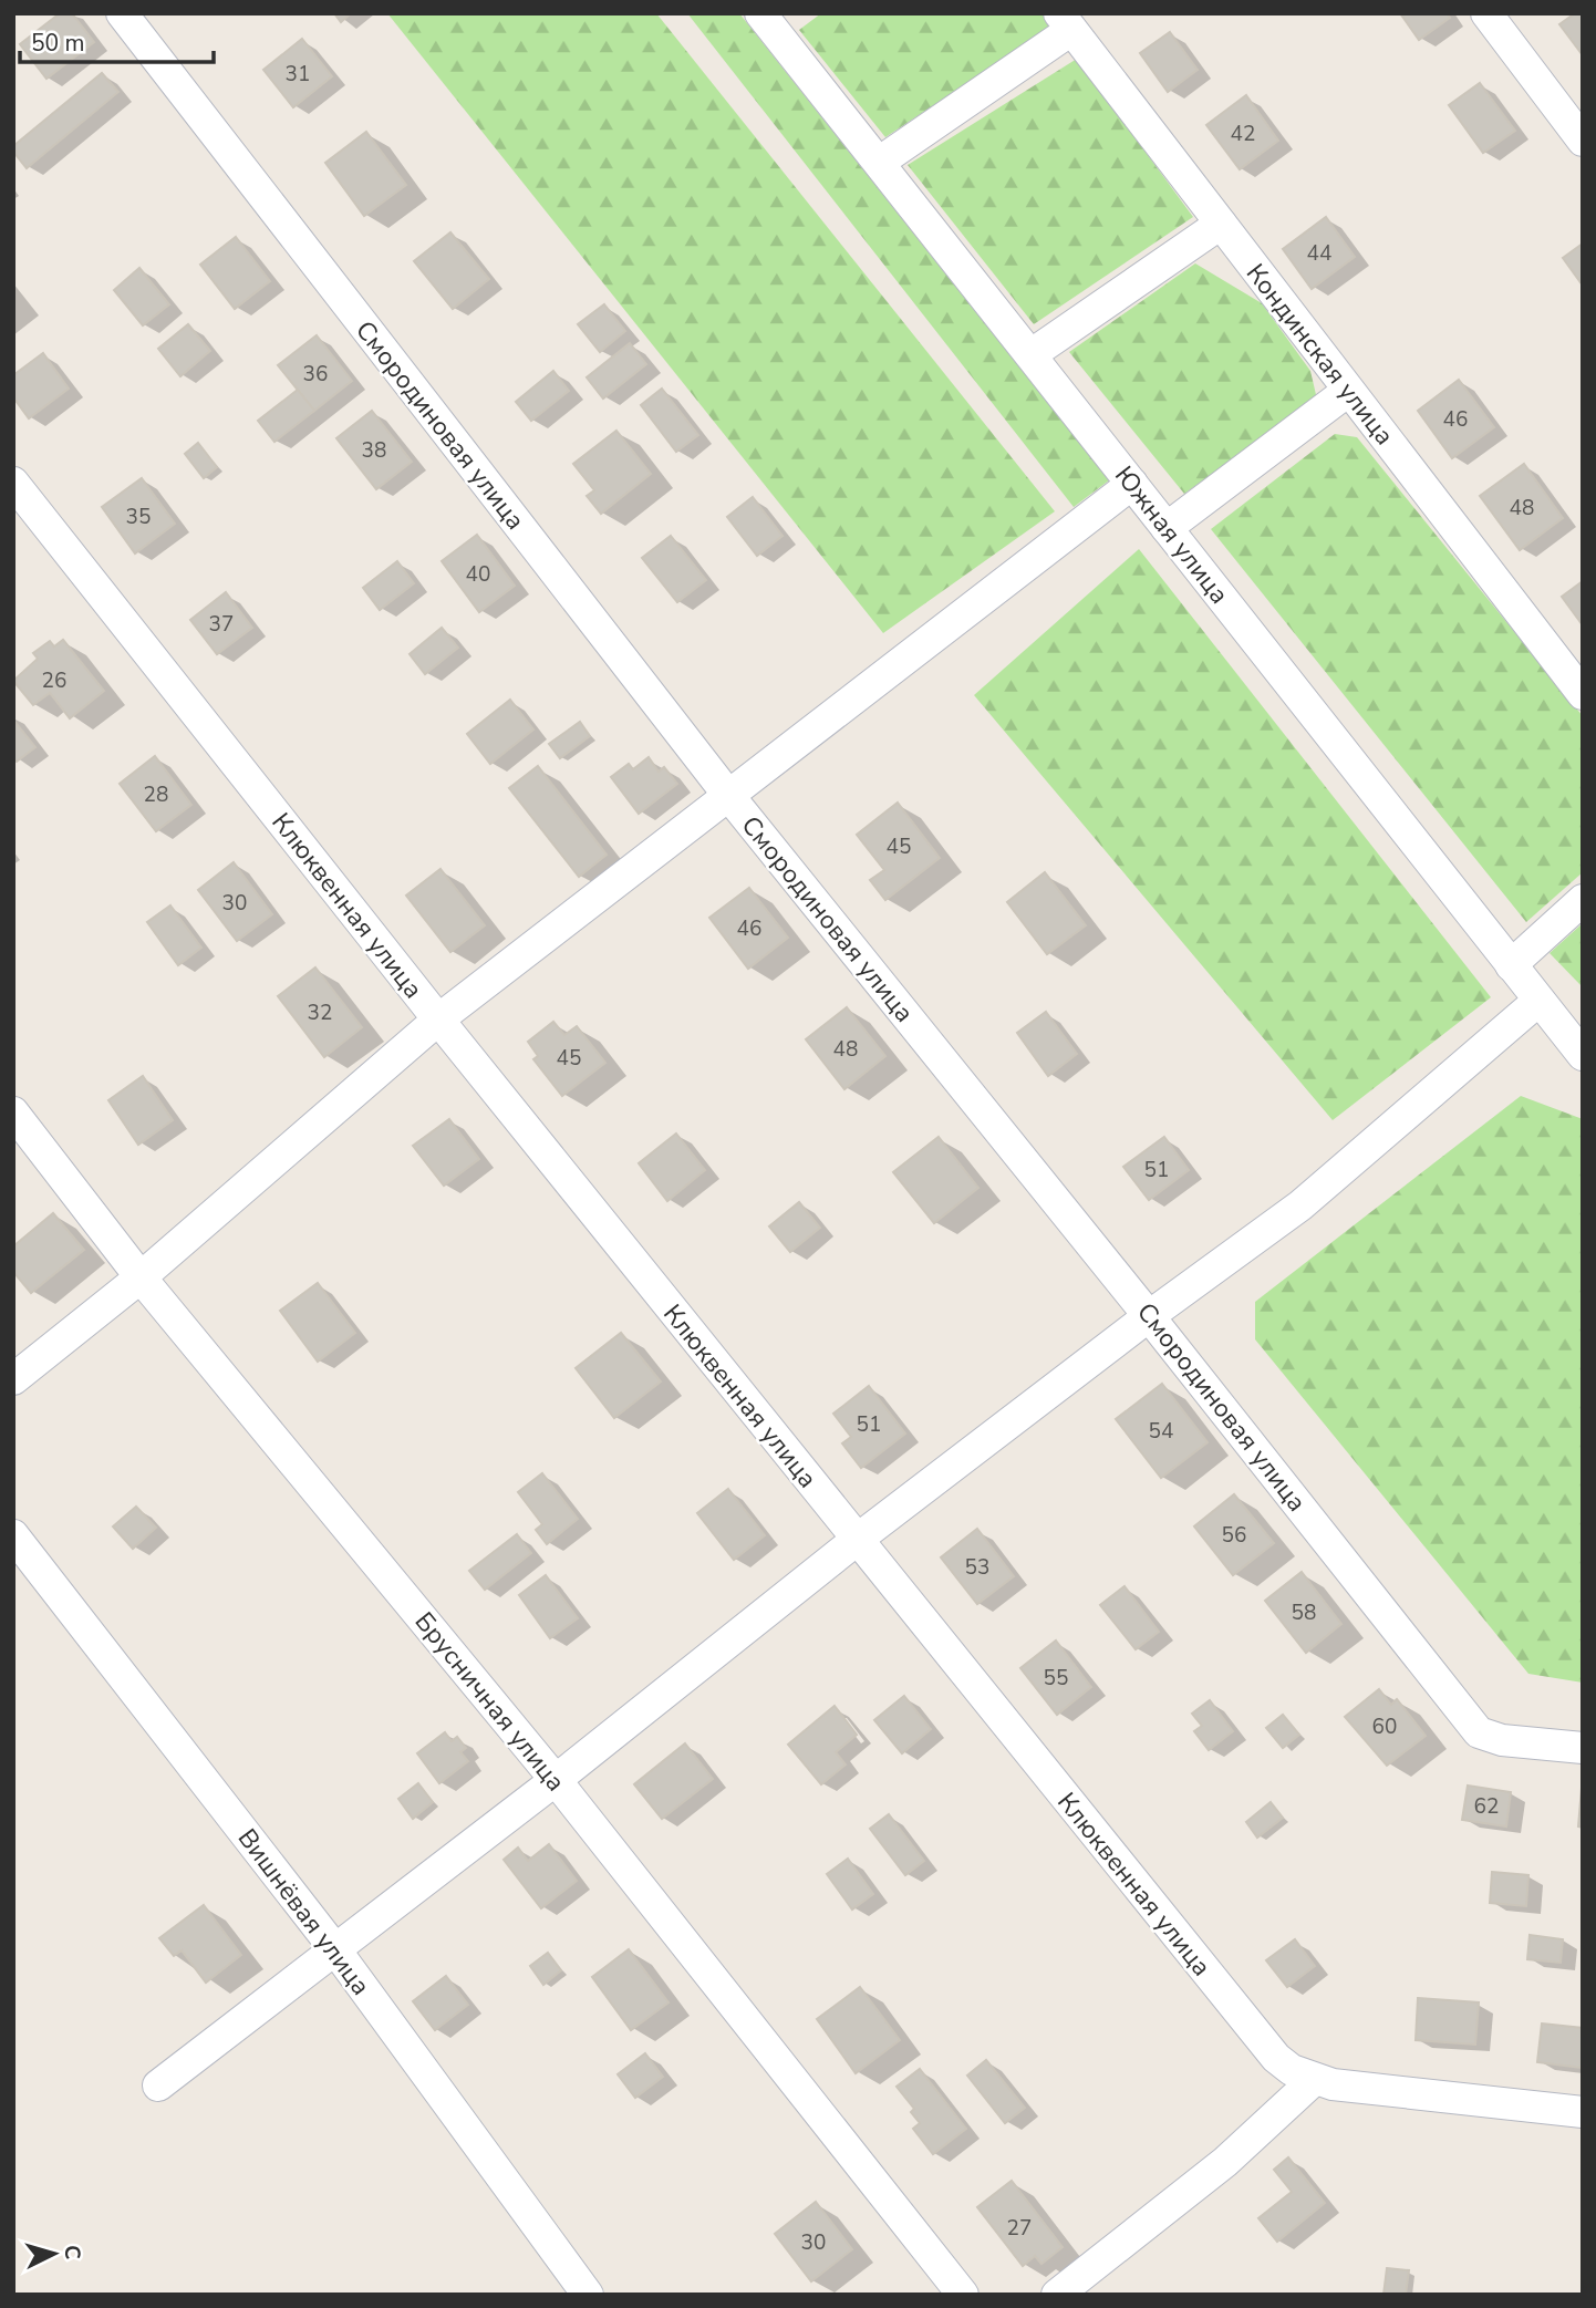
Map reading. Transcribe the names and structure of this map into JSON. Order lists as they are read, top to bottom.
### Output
{
  "streets": {
    "street": [
      "Кондинская улица",
      "Смородиновая улица",
      "Южная улица",
      "Клюквенная улица",
      "Брусничная улица",
      "Вишнёвая улица"
    ]
  },
  "house_numbers": [
    "31",
    "42",
    "44",
    "36",
    "46",
    "38",
    "48",
    "35",
    "40",
    "37",
    "26",
    "28",
    "45",
    "30",
    "46",
    "32",
    "48",
    "45",
    "51",
    "51",
    "54",
    "56",
    "53",
    "58",
    "55",
    "60",
    "62",
    "27",
    "30"
  ],
  "scale_bar": "50 m",
  "north": "right"
}
